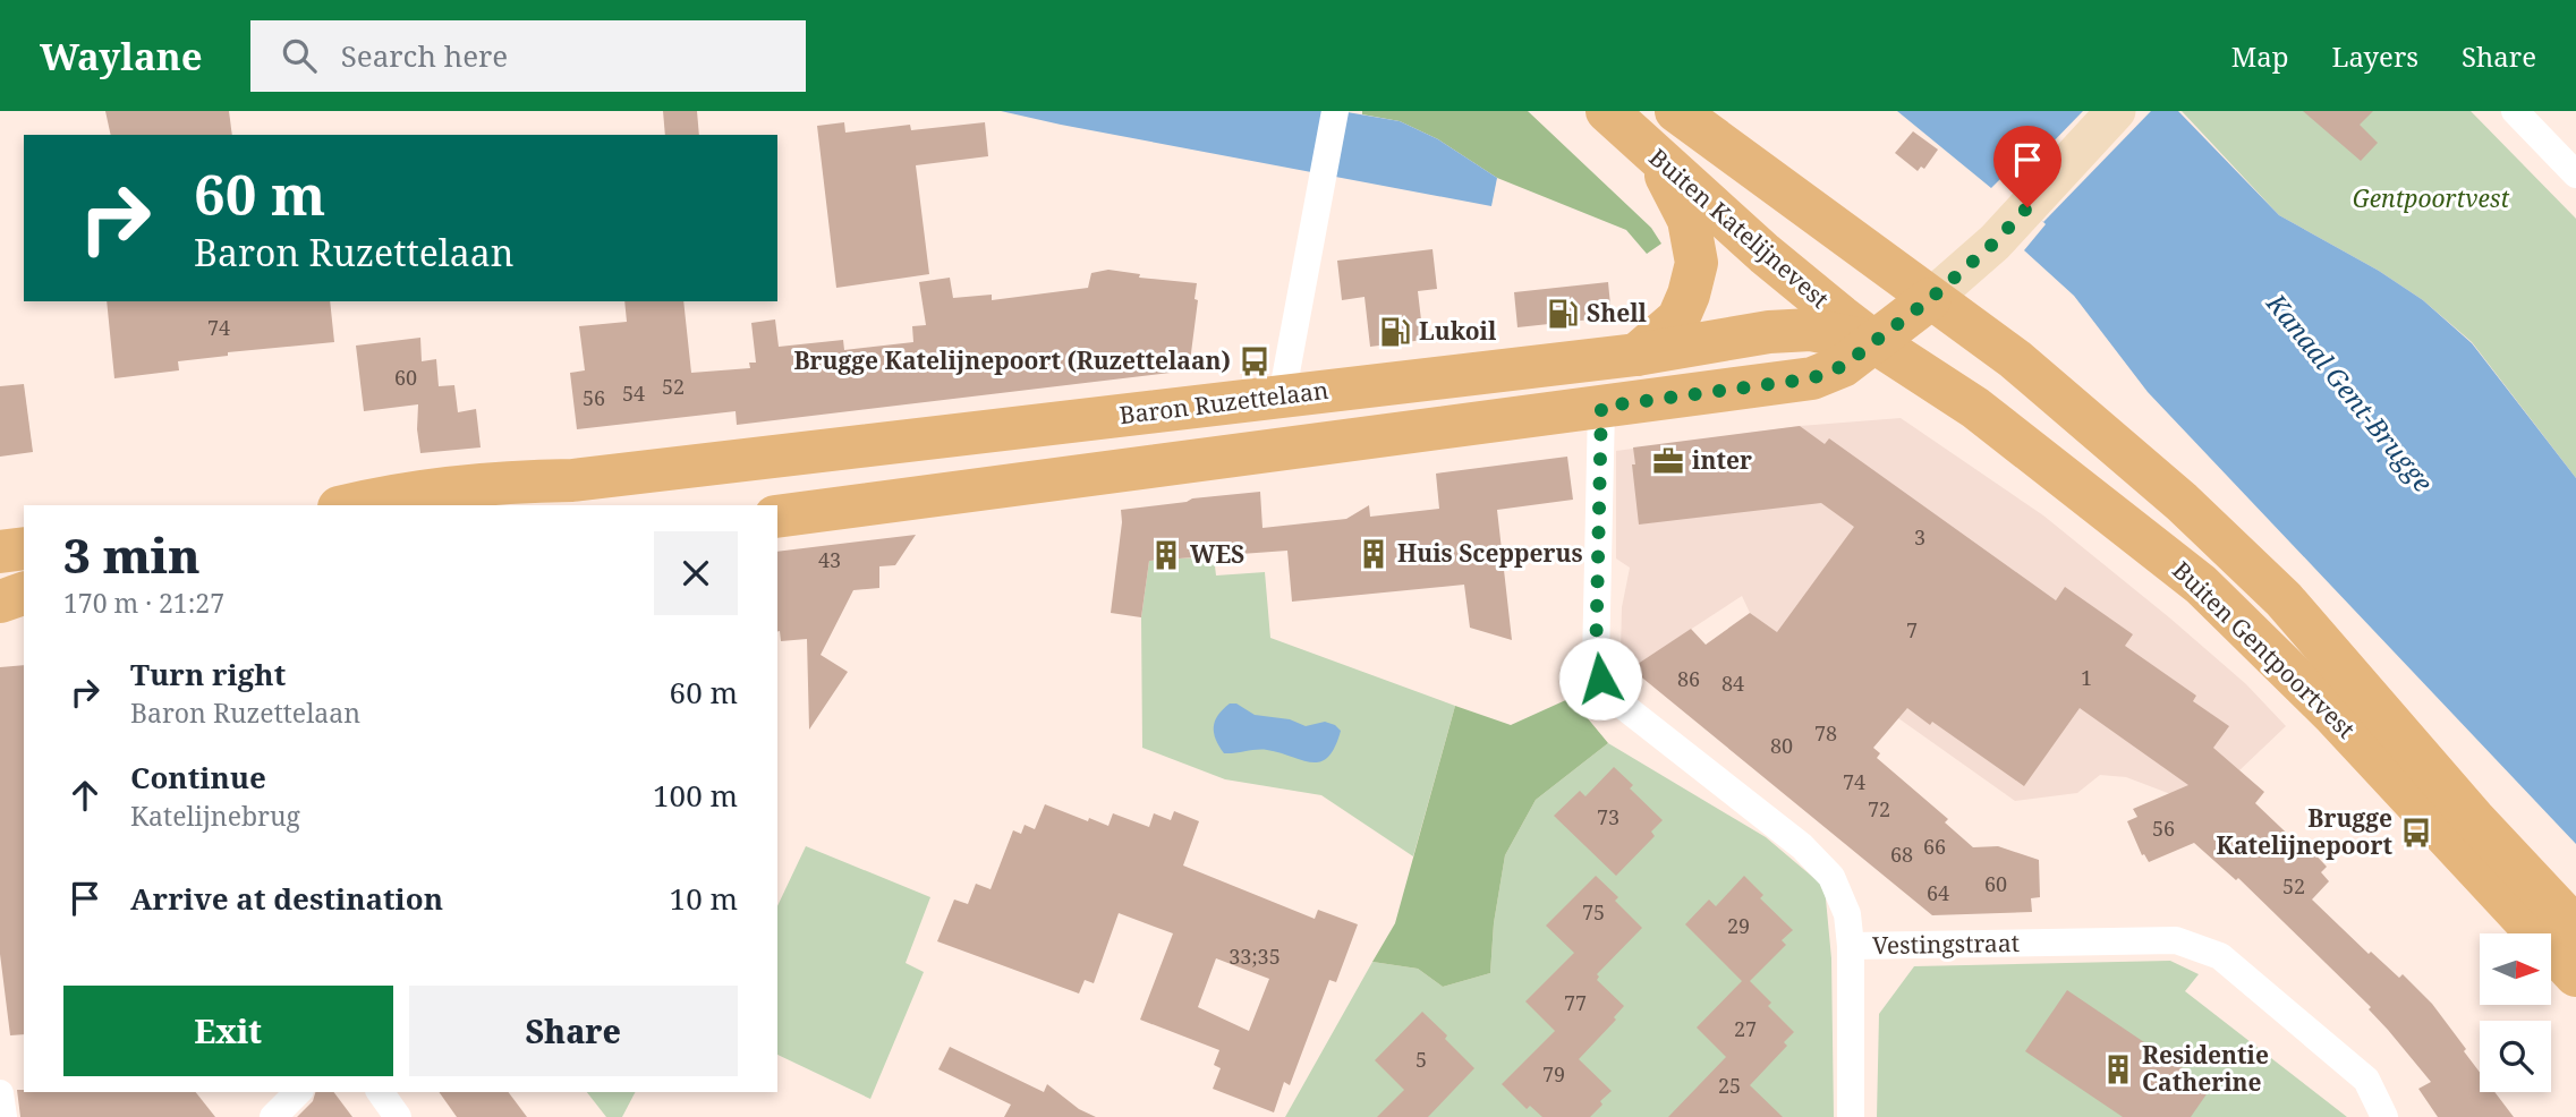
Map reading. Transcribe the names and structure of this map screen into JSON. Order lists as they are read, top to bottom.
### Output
{
  "streets": {
    "main road": ["Buiten Katelijnevest", "Baron Ruzettelaan", "Buiten Gentpoortvest"],
    "street": ["Vestingstraat"]
  },
  "crossings": [
    ["Buiten Katelijnevest", "Baron Ruzettelaan"],
    ["Buiten Katelijnevest", "Buiten Gentpoortvest"],
    ["Baron Ruzettelaan", "Buiten Gentpoortvest"]
  ],
  "water": ["Kanaal Gent-Brugge"],
  "parks": ["Gentpoortvest"],
  "places": {
    "fuel station": ["Shell", "Lukoil"],
    "bus stop": ["Brugge Katelijnepoort (Ruzettelaan)", "Brugge Katelijnepoort"],
    "office": ["inter"],
    "building": ["Huis Scepperus", "WES", "Residentie Catherine"]
  },
  "house_numbers": [
    "74",
    "60",
    "52",
    "54",
    "56",
    "3",
    "43",
    "7",
    "1",
    "86",
    "84",
    "78",
    "80",
    "74",
    "72",
    "73",
    "56",
    "66",
    "68",
    "60",
    "52",
    "64",
    "75",
    "29",
    "33;35",
    "77",
    "27",
    "5",
    "79",
    "25"
  ],
  "north": "right",
  "page": {
    "header": "Waylane",
    "search": "Search here",
    "nav": ["Map", "Layers", "Share"],
    "turn": ["60 m", "Baron Ruzettelaan"],
    "heading": ["3 min", "170 m · 21:27"],
    "list": [
      {
        "name": "Turn right",
        "note": "Baron Ruzettelaan",
        "value": "60 m"
      },
      {
        "name": "Continue",
        "note": "Katelijnebrug",
        "value": "100 m"
      },
      {
        "name": "Arrive at destination",
        "value": "10 m"
      }
    ],
    "buttons": ["Exit", "Share"]
  }
}
